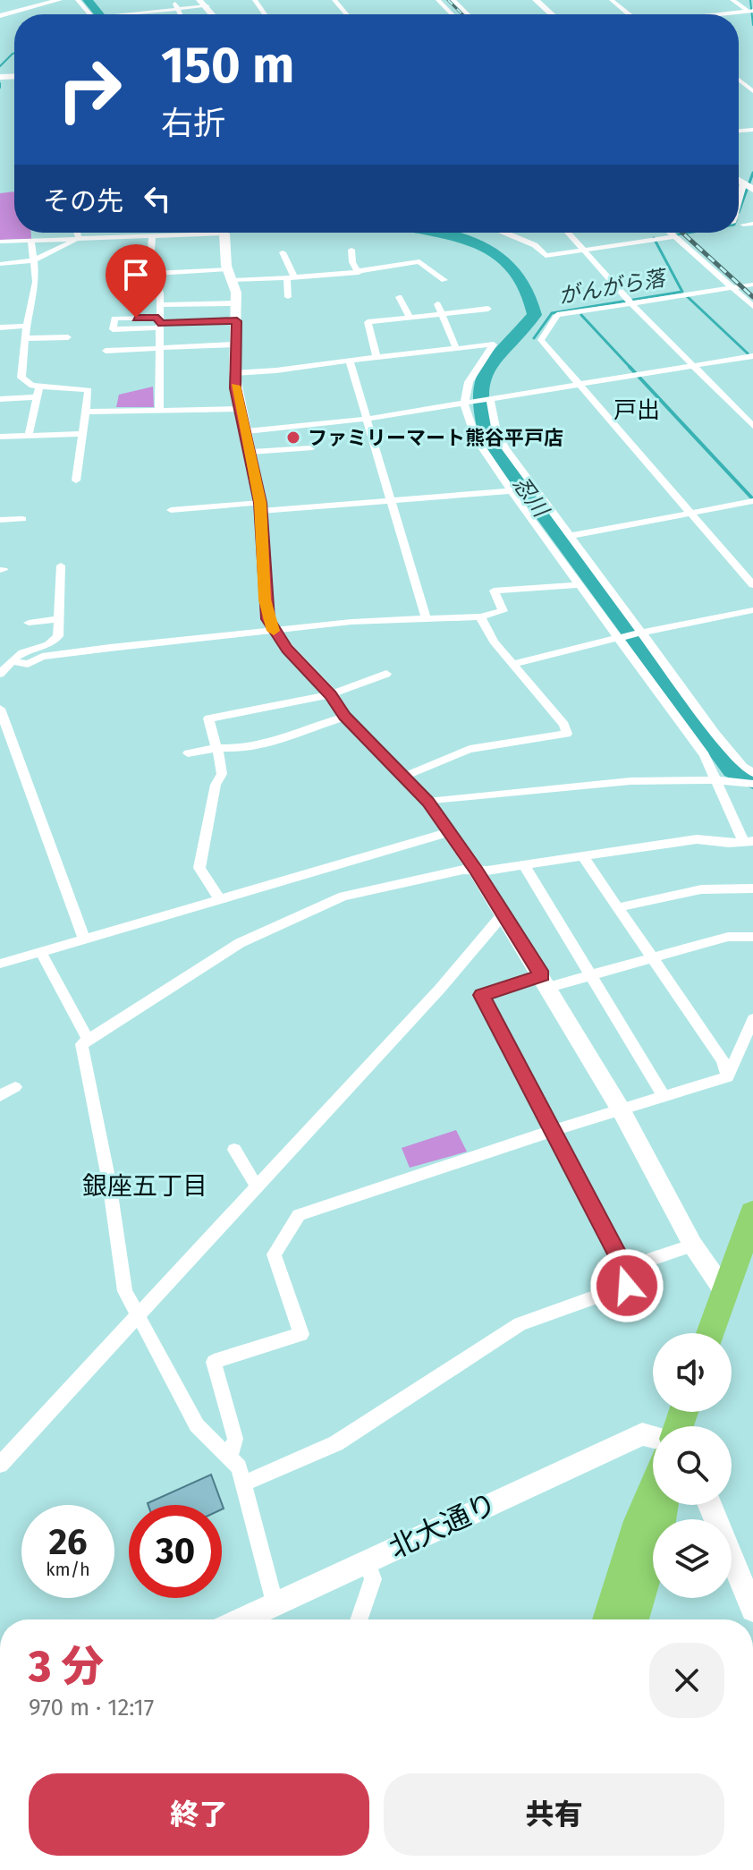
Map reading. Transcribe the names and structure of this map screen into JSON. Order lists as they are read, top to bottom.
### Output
{
  "streets": {
    "street": ["北大通り"]
  },
  "districts": ["戸出", "銀座五丁目"],
  "water": ["がんがら落", "忍川"],
  "places": ["ファミリーマート熊谷平戸店"],
  "page": {
    "turn": ["150 m", "右折"],
    "then": "その先",
    "speed": "26 km/h",
    "limit": "30",
    "heading": ["3 分", "970 m · 12:17"],
    "buttons": ["終了", "共有"]
  }
}
